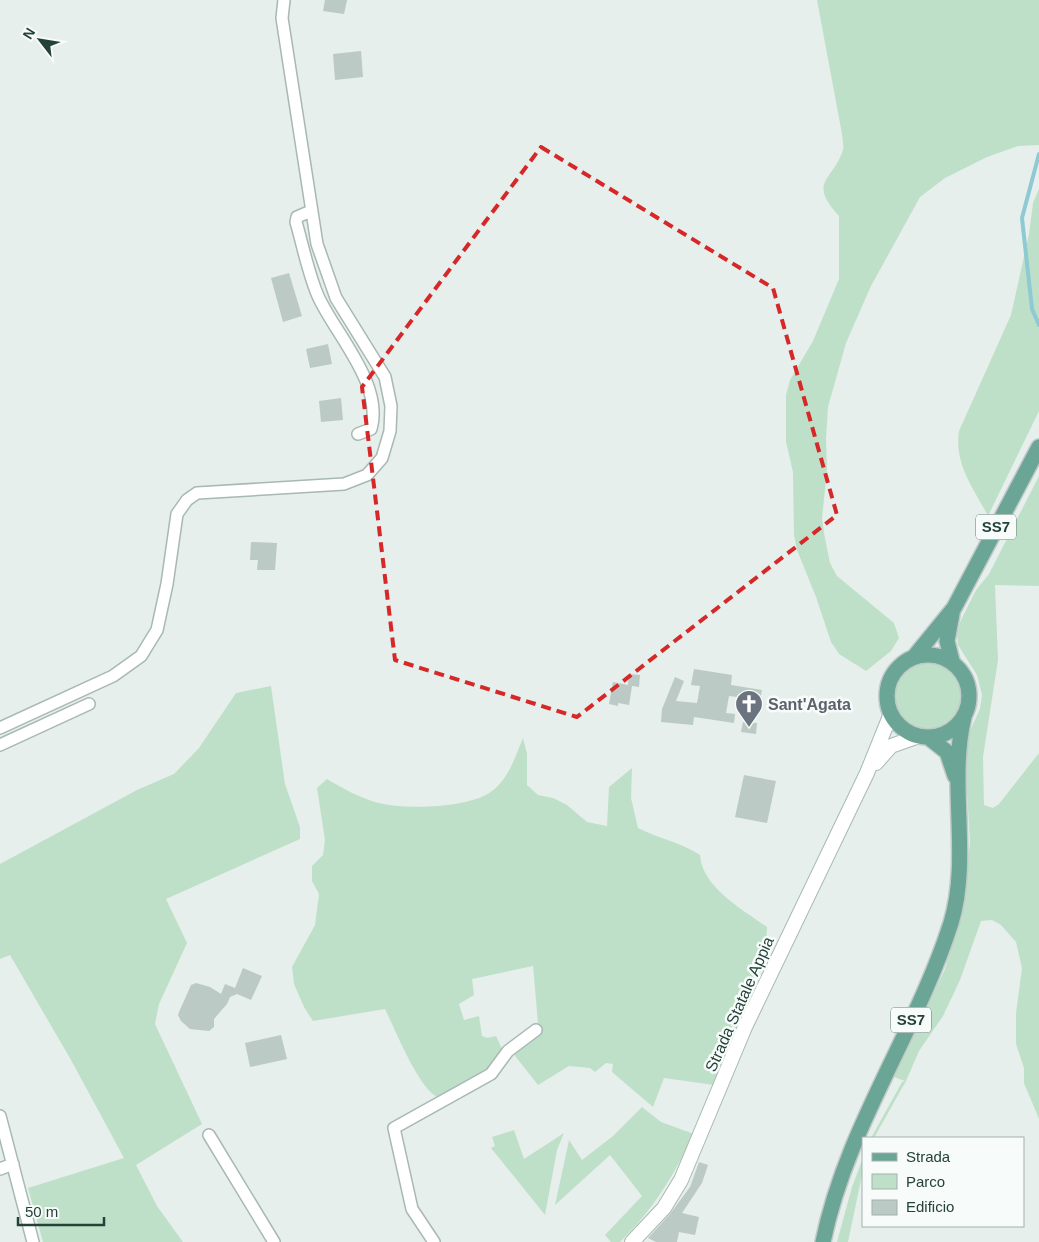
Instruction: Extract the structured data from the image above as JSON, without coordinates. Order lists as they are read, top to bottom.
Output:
{
  "streets": {
    "main road": ["SS7", "Strada Statale Appia"]
  },
  "crossings": [
    ["SS7", "Strada Statale Appia"]
  ],
  "places": {
    "church": ["Sant'Agata"]
  },
  "legend": ["Strada", "Parco", "Edificio"],
  "scale_bar": "50 m",
  "north": "top left"
}
